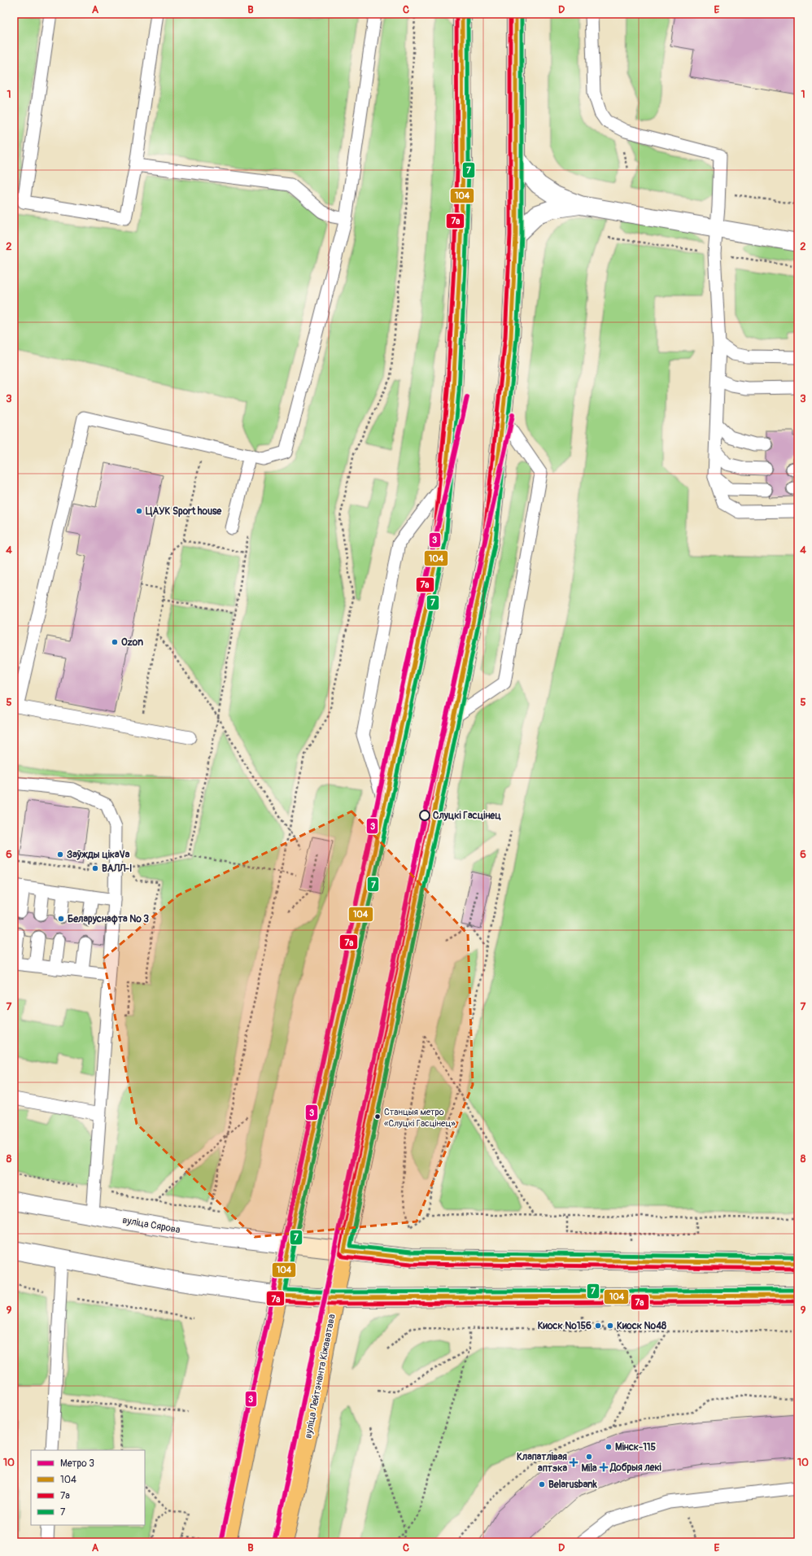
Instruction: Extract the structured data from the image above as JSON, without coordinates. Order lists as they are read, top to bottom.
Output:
{
  "streets": {
    "main road": ["вуліца Лейтэнанта Кіжаватава"],
    "street": ["вуліца Сярова"]
  },
  "places": {
    "other": [
      "ЦАУК Sport house",
      "Ozon",
      "Слуцкі Гасцінец",
      "Заўжды цікаVа",
      "ВАЛЛ-І",
      "Беларуснафта № 3",
      "Станцыя метро «Слуцкі Гасцінец»",
      "Киоск №156",
      "Киоск №48",
      "Мінск-115",
      "Mila",
      "Belarusbank"
    ],
    "health": ["Клапатлівая аптэка", "Добрыя лекі"]
  },
  "lines": [
    "transit line 104",
    "transit line 7а",
    "transit line 7",
    "metro line 3"
  ],
  "legend": [
    "Метро 3",
    "104",
    "7а",
    "7"
  ],
  "grid": {
    "columns": [
      "A",
      "B",
      "C",
      "D",
      "E"
    ],
    "rows": [
      "1",
      "2",
      "3",
      "4",
      "5",
      "6",
      "7",
      "8",
      "9",
      "10"
    ]
  }
}
